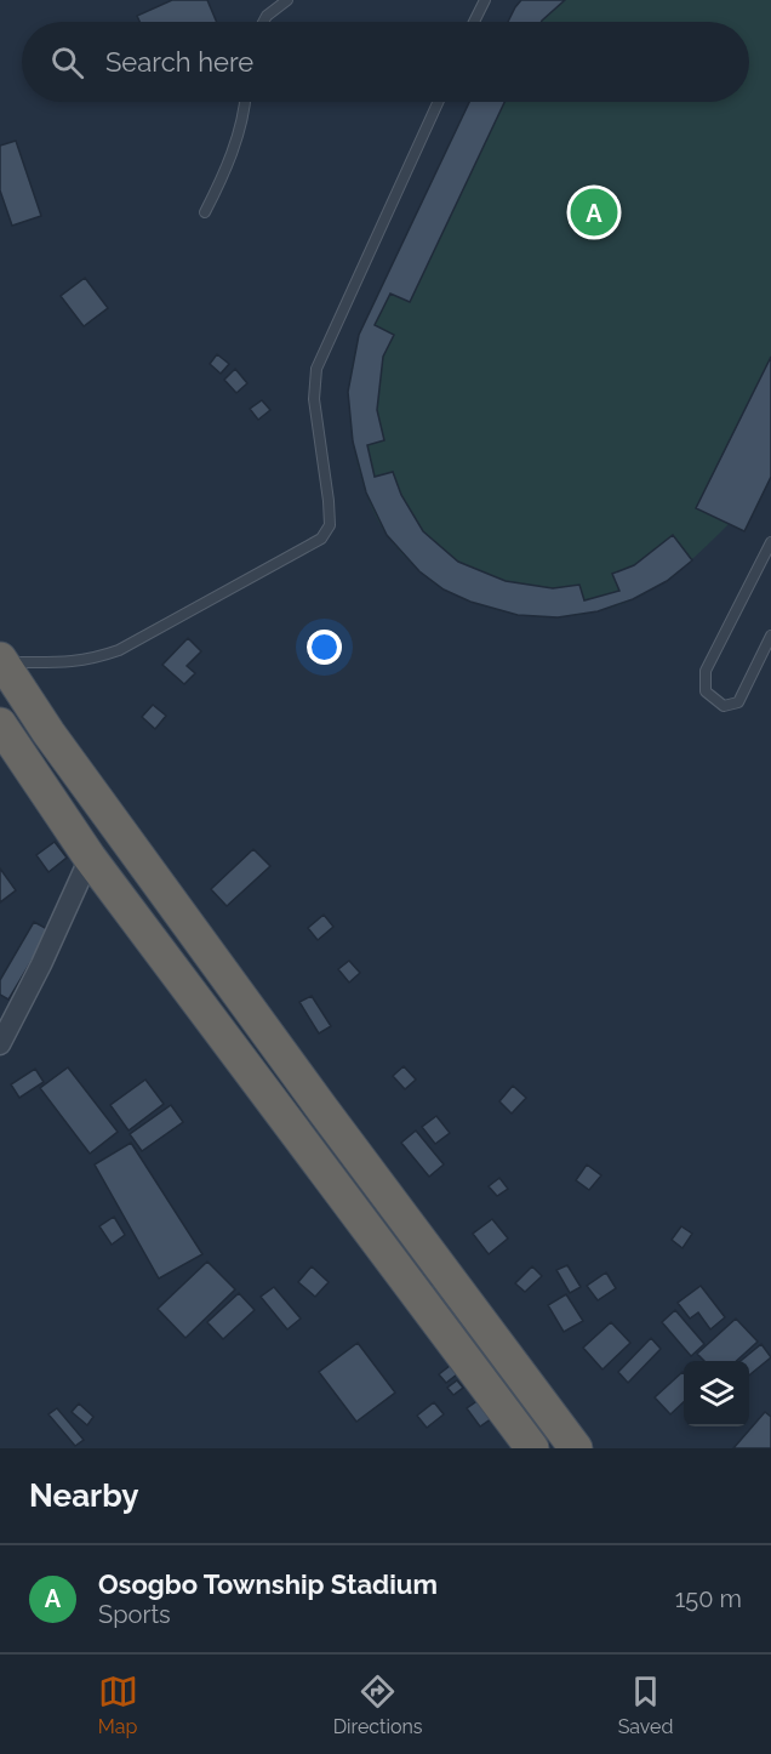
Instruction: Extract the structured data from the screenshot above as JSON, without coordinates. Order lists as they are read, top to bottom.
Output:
{
  "page": {
    "search": "Search here",
    "pins": "A",
    "heading": "Nearby",
    "list": [
      {
        "mark": "A",
        "name": "Osogbo Township Stadium",
        "note": "Sports",
        "value": "150 m"
      }
    ],
    "nav": ["Map", "Directions", "Saved"]
  }
}
